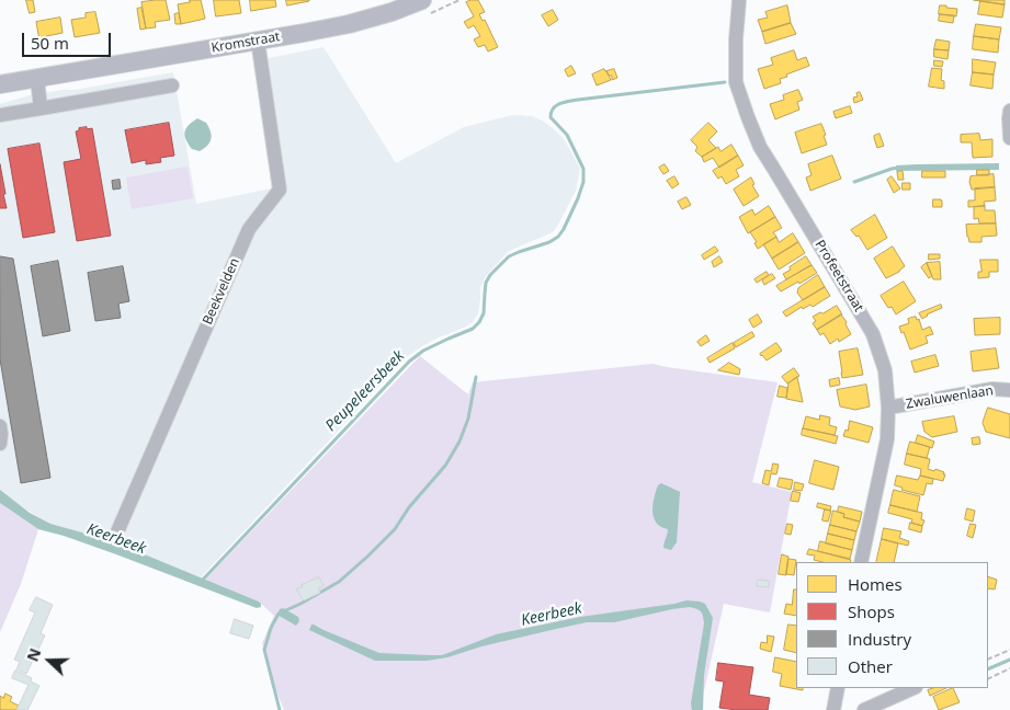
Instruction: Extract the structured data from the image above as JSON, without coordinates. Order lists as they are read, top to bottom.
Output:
{
  "streets": {
    "main road": ["Kromstraat"],
    "street": ["Profeetstraat", "Beekvelden", "Zwaluwenlaan"]
  },
  "crossings": [
    ["Kromstraat", "Beekvelden"],
    ["Profeetstraat", "Zwaluwenlaan"]
  ],
  "water": ["Peupeleersbeek", "Keerbeek"],
  "legend": [
    "Homes",
    "Shops",
    "Industry",
    "Other"
  ],
  "scale_bar": "50 m",
  "north": "left"
}
